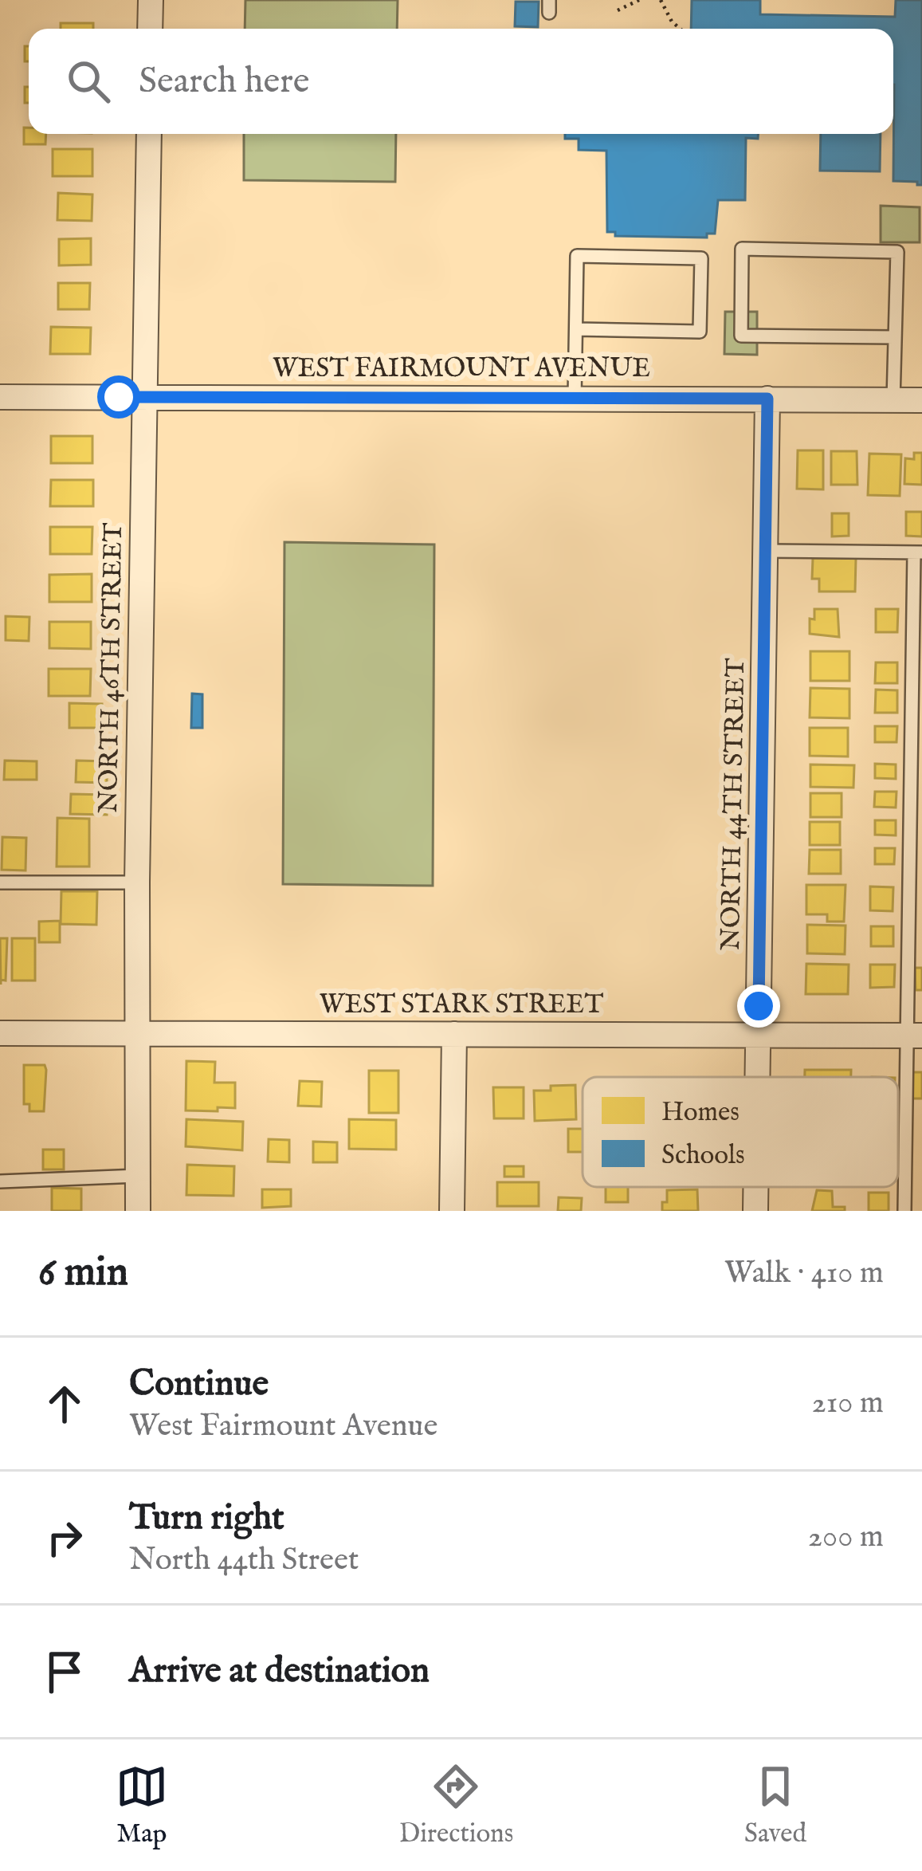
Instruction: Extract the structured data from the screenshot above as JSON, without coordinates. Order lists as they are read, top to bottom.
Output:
{
  "streets": {
    "street": [
      "WEST FAIRMOUNT AVENUE",
      "NORTH 46TH STREET",
      "NORTH 44TH STREET",
      "WEST STARK STREET"
    ]
  },
  "crossings": [
    ["WEST FAIRMOUNT AVENUE", "NORTH 46TH STREET"],
    ["WEST FAIRMOUNT AVENUE", "NORTH 44TH STREET"],
    ["NORTH 46TH STREET", "WEST STARK STREET"],
    ["NORTH 44TH STREET", "WEST STARK STREET"]
  ],
  "legend": ["Homes", "Schools"],
  "page": {
    "search": "Search here",
    "heading": ["6 min", "Walk · 410 m"],
    "list": [
      ["Continue", "West Fairmount Avenue", "210 m"],
      ["Turn right", "North 44th Street", "200 m"],
      "Arrive at destination"
    ],
    "nav": ["Map", "Directions", "Saved"]
  }
}
